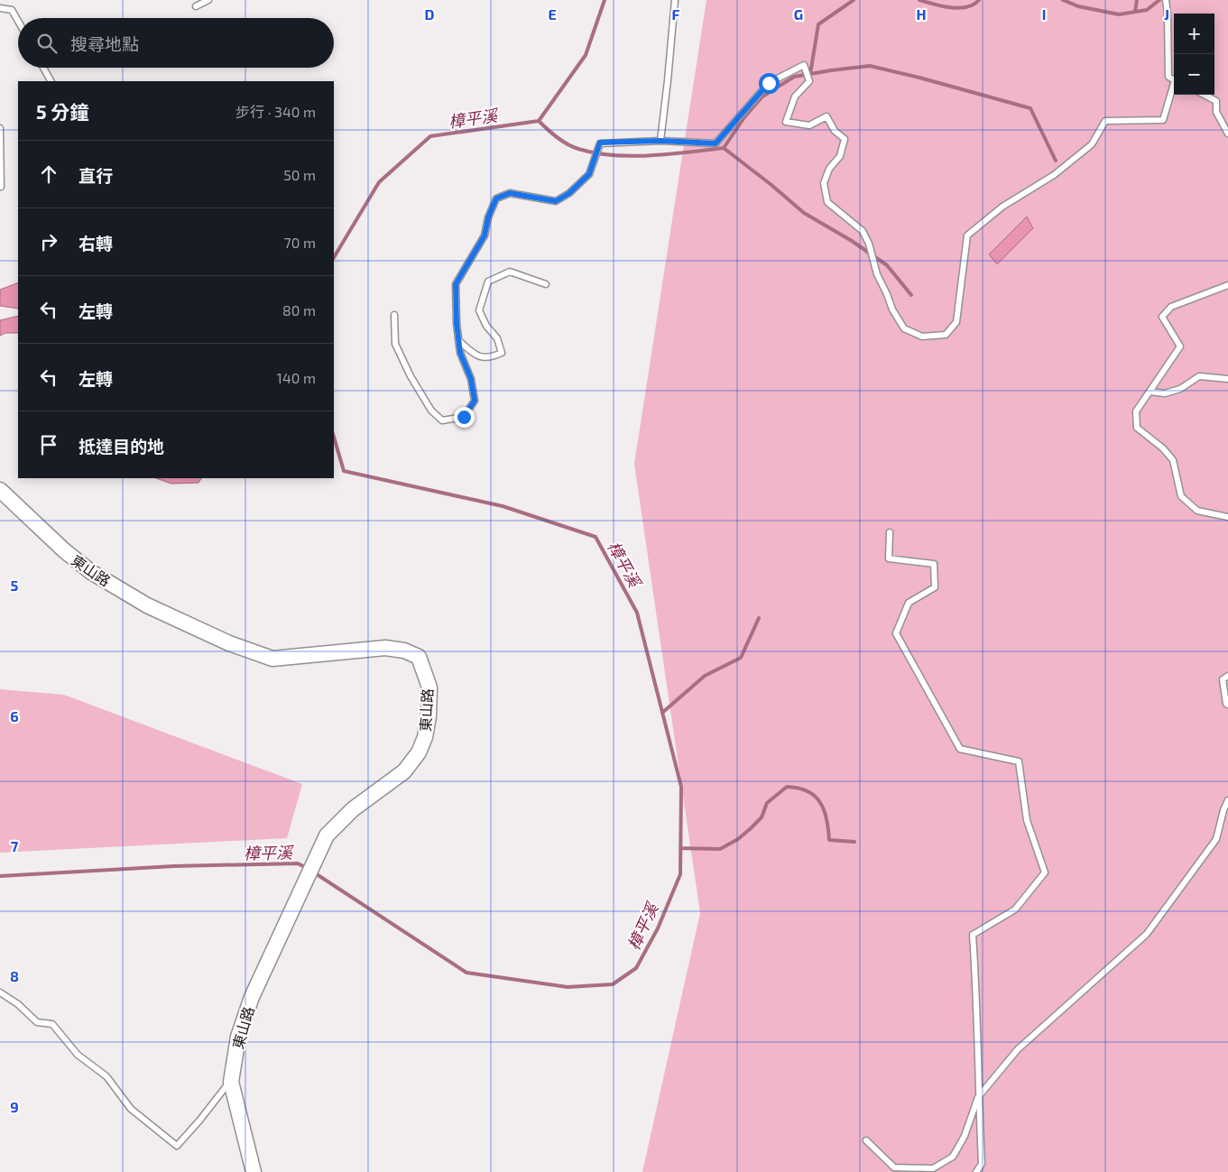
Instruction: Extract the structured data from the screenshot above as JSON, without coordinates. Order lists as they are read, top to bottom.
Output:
{
  "streets": {
    "street": ["東山路"]
  },
  "water": ["樟平溪"],
  "page": {
    "map_buttons": ["+", "−"],
    "search": "搜尋地點",
    "heading": ["5 分鐘", "步行 · 340 m"],
    "list": [
      ["直行", "50 m"],
      ["右轉", "70 m"],
      ["左轉", "80 m"],
      ["左轉", "140 m"],
      "抵達目的地"
    ]
  },
  "grid": {
    "columns": [
      "D",
      "E",
      "F",
      "G",
      "H",
      "I",
      "J"
    ],
    "rows": [
      "5",
      "6",
      "7",
      "8",
      "9"
    ]
  }
}
